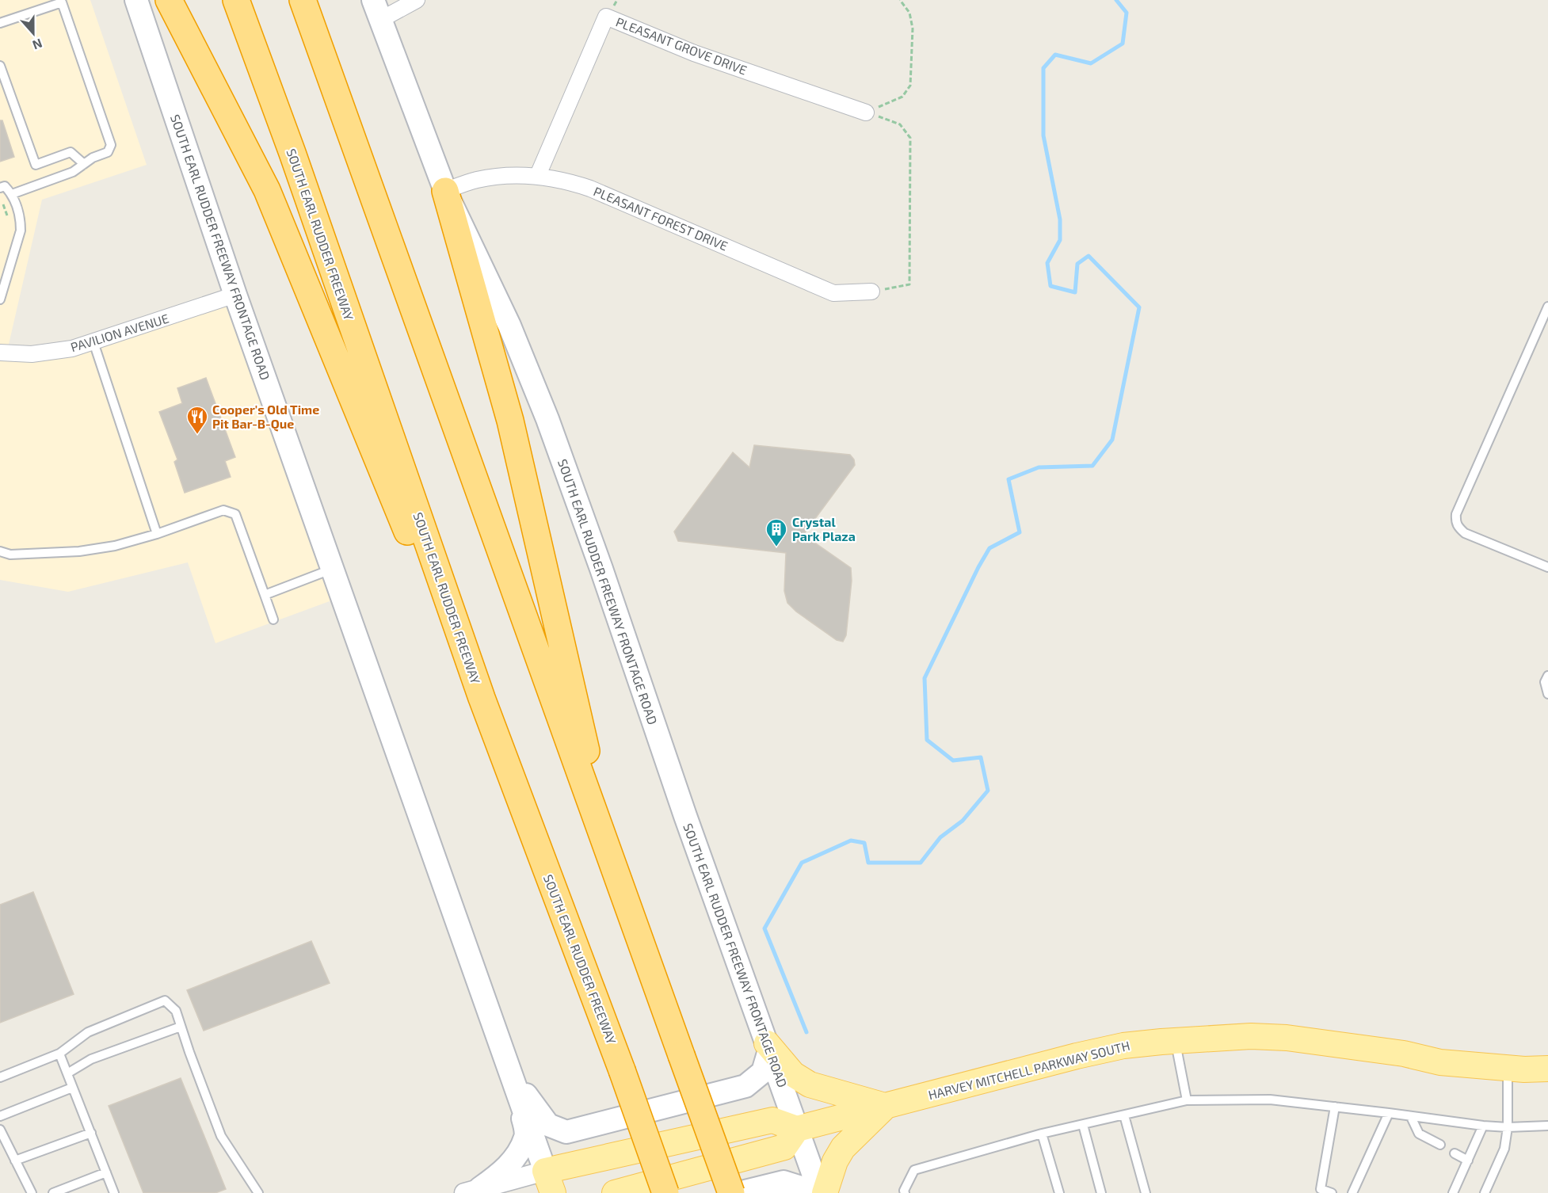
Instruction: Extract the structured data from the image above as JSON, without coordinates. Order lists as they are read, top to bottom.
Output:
{
  "streets": {
    "highway": ["SOUTH EARL RUDDER FREEWAY"],
    "main road": ["SOUTH EARL RUDDER FREEWAY FRONTAGE ROAD", "HARVEY MITCHELL PARKWAY SOUTH"],
    "street": ["PLEASANT GROVE DRIVE", "PLEASANT FOREST DRIVE", "PAVILION AVENUE"]
  },
  "crossings": [
    ["PLEASANT GROVE DRIVE", "PLEASANT FOREST DRIVE"],
    ["PLEASANT FOREST DRIVE", "SOUTH EARL RUDDER FREEWAY FRONTAGE ROAD"],
    ["SOUTH EARL RUDDER FREEWAY FRONTAGE ROAD", "PAVILION AVENUE"],
    ["SOUTH EARL RUDDER FREEWAY FRONTAGE ROAD", "HARVEY MITCHELL PARKWAY SOUTH"]
  ],
  "places": {
    "restaurant": ["Cooper's Old Time Pit Bar-B-Que"],
    "building": ["Crystal Park Plaza"]
  },
  "north": "bottom"
}
